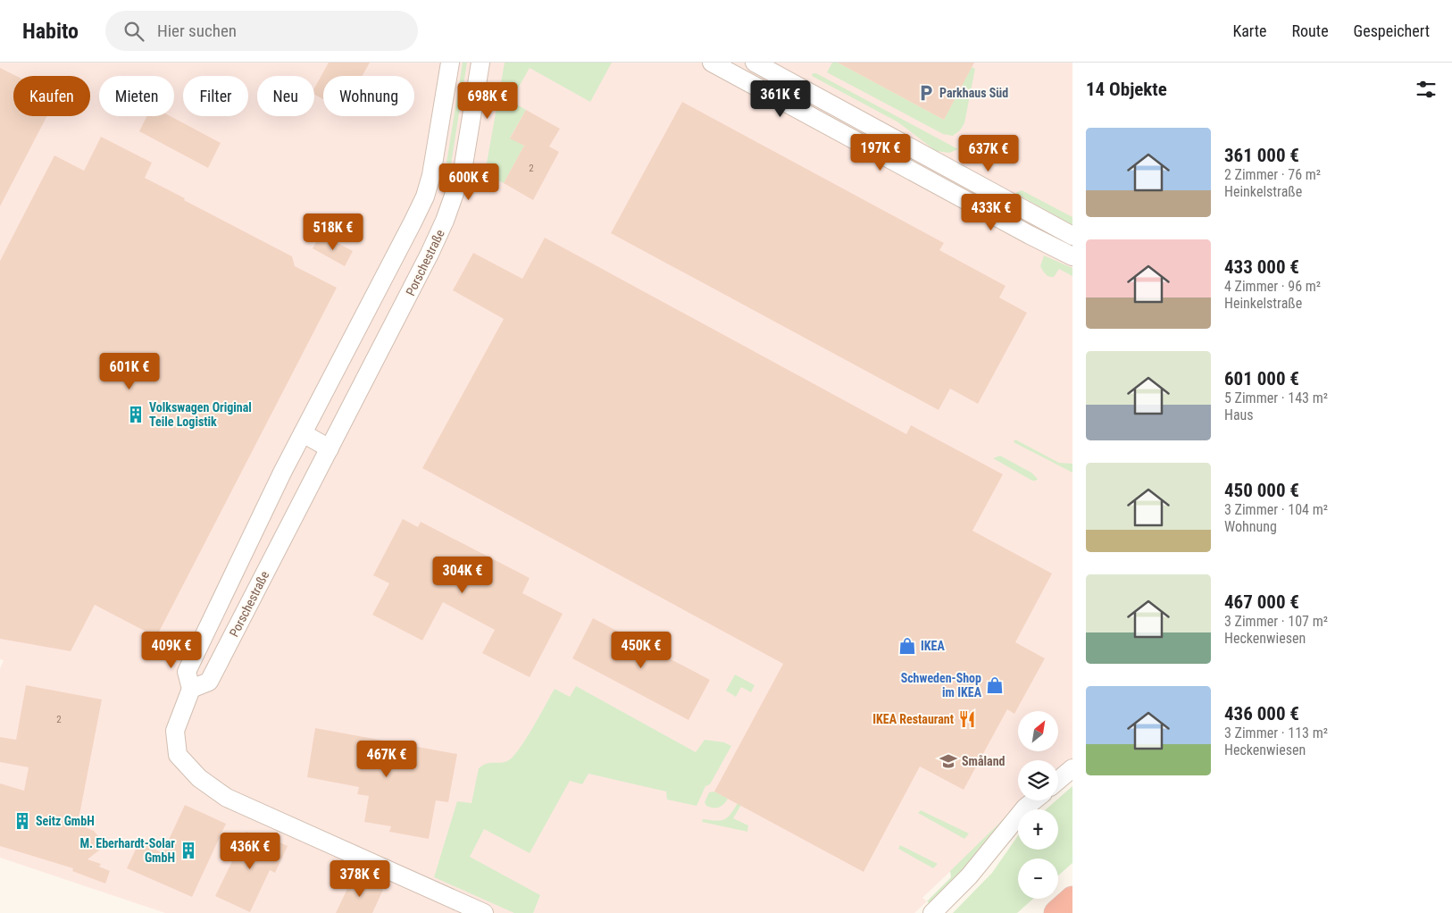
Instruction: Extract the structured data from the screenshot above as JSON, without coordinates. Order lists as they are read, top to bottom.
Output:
{
  "streets": {
    "street": ["Porschestraße"]
  },
  "places": {
    "parking": ["Parkhaus Süd"],
    "building": ["Volkswagen Original Teile Logistik", "Seitz GmbH", "M. Eberhardt-Solar GmbH"],
    "shop": ["IKEA", "Schweden-Shop im IKEA"],
    "restaurant": ["IKEA Restaurant"],
    "school or university": ["Småland"]
  },
  "house_numbers": ["2", "2"],
  "north": "top right",
  "page": {
    "header": "Habito",
    "search": "Hier suchen",
    "nav": ["Karte", "Route", "Gespeichert"],
    "heading": "14 Objekte",
    "chip": [
      "Kaufen",
      "Mieten",
      "Filter",
      "Neu",
      "Wohnung"
    ],
    "price": [
      "361K €",
      "698K €",
      "197K €",
      "637K €",
      "600K €",
      "433K €",
      "518K €",
      "601K €",
      "304K €",
      "409K €",
      "450K €",
      "467K €",
      "436K €",
      "378K €"
    ],
    "list": [
      {
        "name": "361 000 €",
        "note": "2 Zimmer · 76 m² · Heinkelstraße"
      },
      {
        "name": "433 000 €",
        "note": "4 Zimmer · 96 m² · Heinkelstraße"
      },
      {
        "name": "601 000 €",
        "note": "5 Zimmer · 143 m² · Haus"
      },
      {
        "name": "450 000 €",
        "note": "3 Zimmer · 104 m² · Wohnung"
      },
      {
        "name": "467 000 €",
        "note": "3 Zimmer · 107 m² · Heckenwiesen"
      },
      {
        "name": "436 000 €",
        "note": "3 Zimmer · 113 m² · Heckenwiesen"
      }
    ],
    "map_buttons": ["+", "−"]
  }
}
